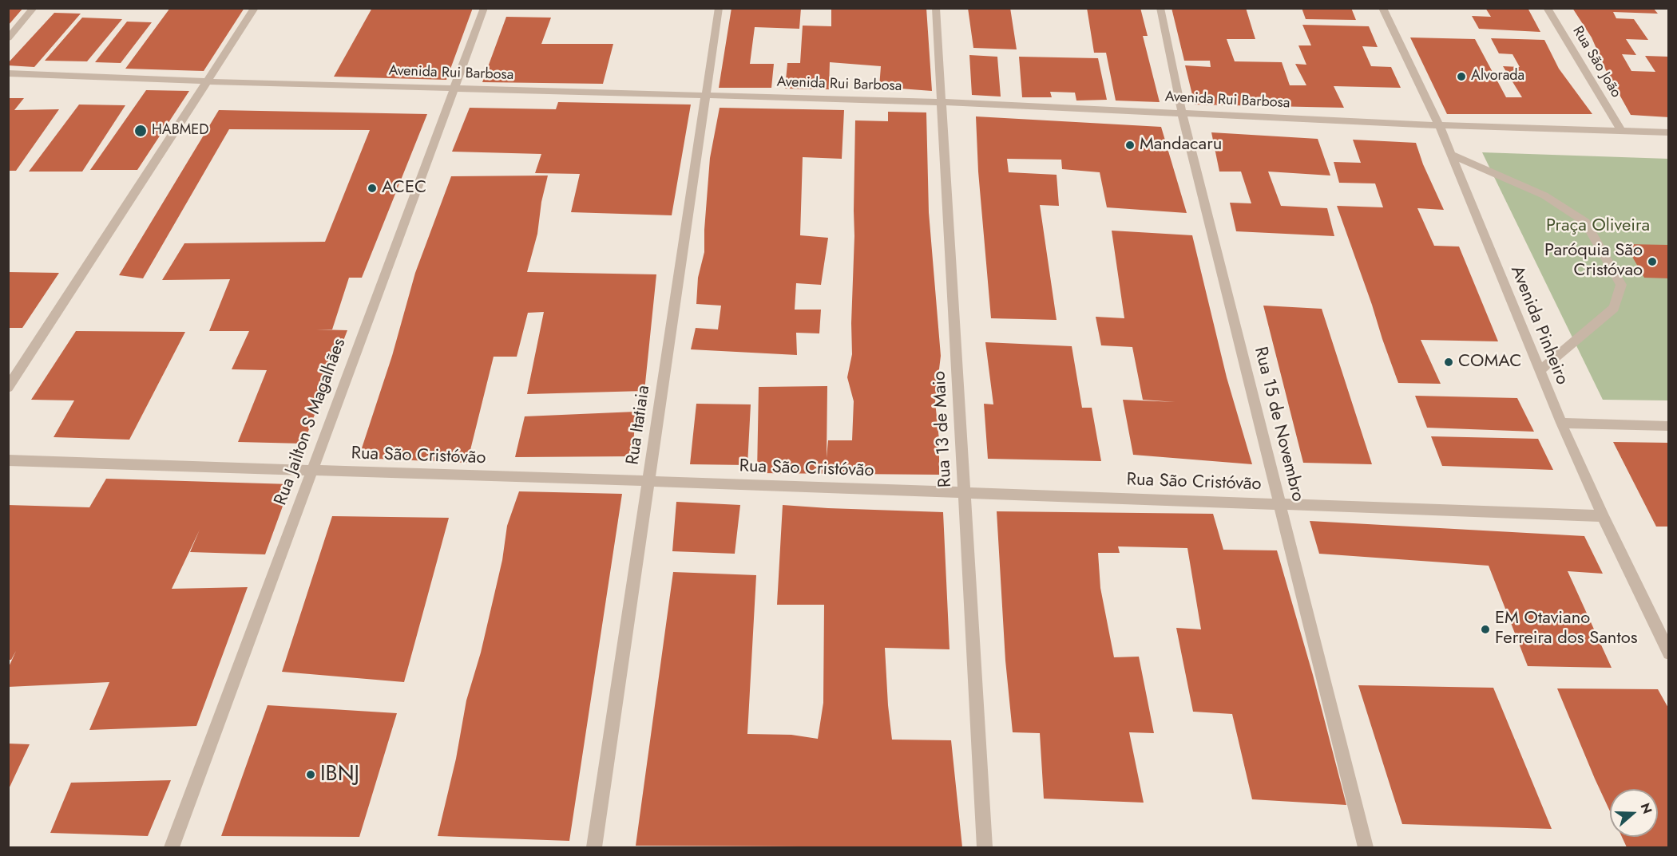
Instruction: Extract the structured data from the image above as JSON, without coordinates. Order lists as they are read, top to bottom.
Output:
{
  "streets": {
    "street": [
      "Rua São João",
      "Avenida Rui Barbosa",
      "Avenida Pinheiro",
      "Rua Jailton S Magalhães",
      "Rua 15 de Novembro",
      "Rua Itatiaia",
      "Rua 13 de Maio",
      "Rua São Cristóvão"
    ]
  },
  "crossings": [
    ["Rua São João", "Avenida Rui Barbosa"],
    ["Avenida Rui Barbosa", "Avenida Pinheiro"],
    ["Avenida Rui Barbosa", "Rua Jailton S Magalhães"],
    ["Avenida Rui Barbosa", "Rua 15 de Novembro"],
    ["Avenida Rui Barbosa", "Rua Itatiaia"],
    ["Avenida Rui Barbosa", "Rua 13 de Maio"],
    ["Avenida Pinheiro", "Rua São Cristóvão"],
    ["Rua Jailton S Magalhães", "Rua São Cristóvão"],
    ["Rua 15 de Novembro", "Rua São Cristóvão"],
    ["Rua Itatiaia", "Rua São Cristóvão"],
    ["Rua 13 de Maio", "Rua São Cristóvão"]
  ],
  "parks": ["Praça Oliveira"],
  "places": [
    "Alvorada",
    "HABMED",
    "Mandacaru",
    "ACEC",
    "Paróquia São Cristóvao",
    "COMAC",
    "EM Otaviano Ferreira dos Santos",
    "IBNJ"
  ],
  "north": "right"
}
